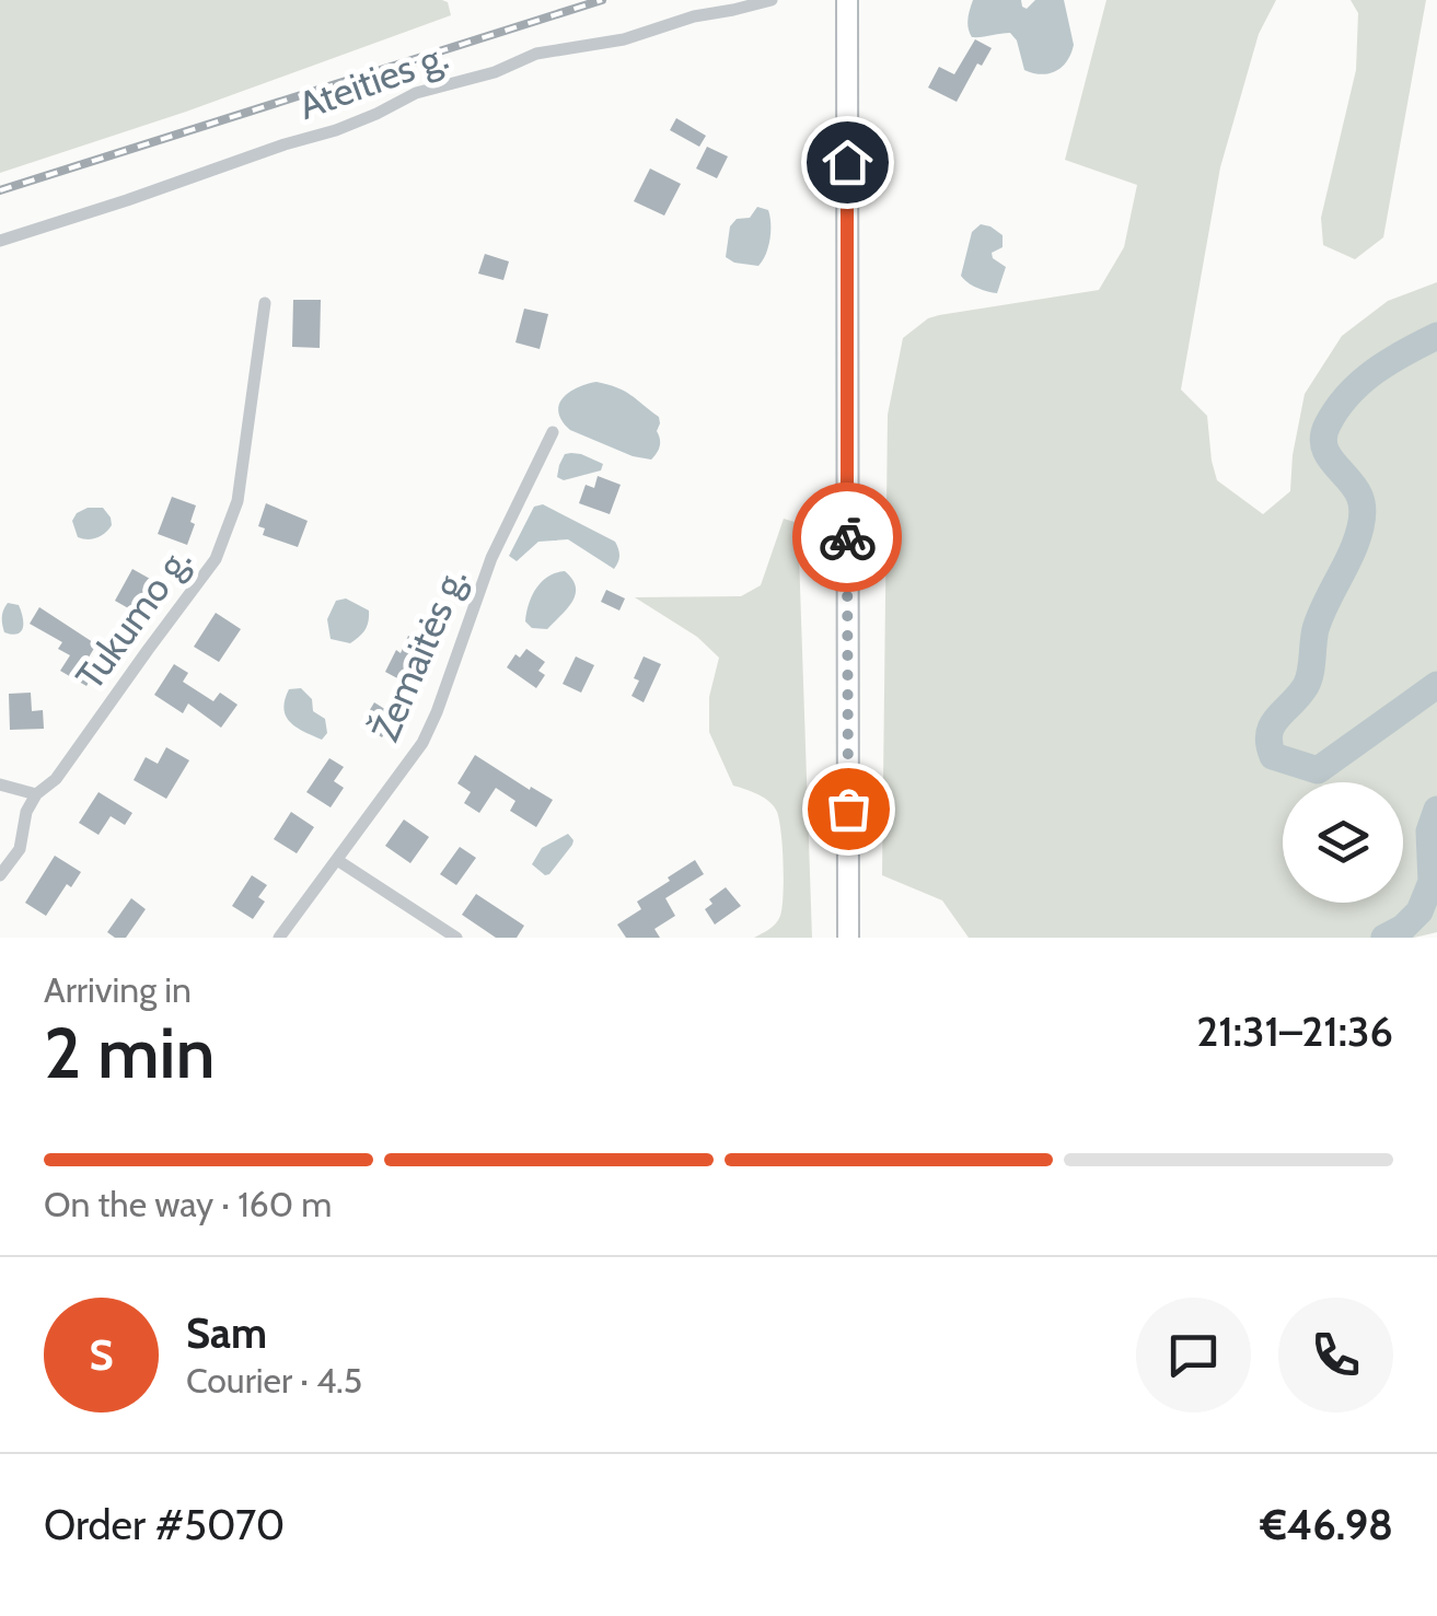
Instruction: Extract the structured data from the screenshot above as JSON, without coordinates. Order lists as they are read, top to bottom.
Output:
{
  "streets": {
    "street": ["Ateities g.", "Tukumo g.", "Žemaitės g."]
  },
  "page": {
    "heading": ["2 min", "Arriving in", "21:31–21:36"],
    "panel": [
      "Sam",
      "Courier · 4.5",
      "Order #5070",
      "€46.98"
    ],
    "bar": "On the way · 160 m",
    "round": "S"
  }
}
